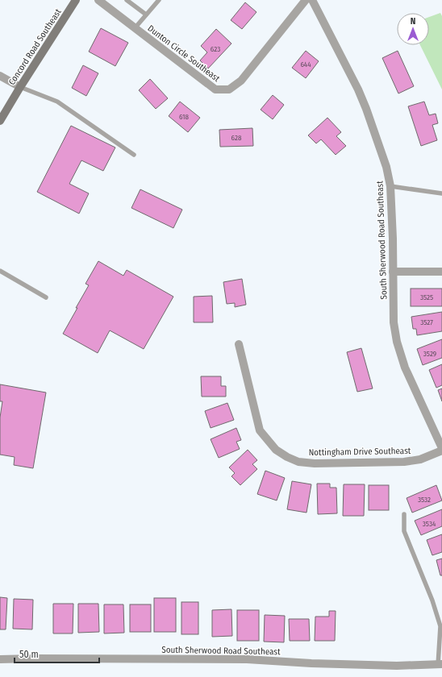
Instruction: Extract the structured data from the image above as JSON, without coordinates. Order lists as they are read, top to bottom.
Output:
{
  "streets": {
    "street": [
      "Concord Road Southeast",
      "Dunton Circle Southeast",
      "South Sherwood Road Southeast",
      "Nottingham Drive Southeast"
    ]
  },
  "house_numbers": [
    "623",
    "644",
    "618",
    "628",
    "3525",
    "3527",
    "3529",
    "3532",
    "3534"
  ],
  "scale_bar": "50 m",
  "north": "top"
}
